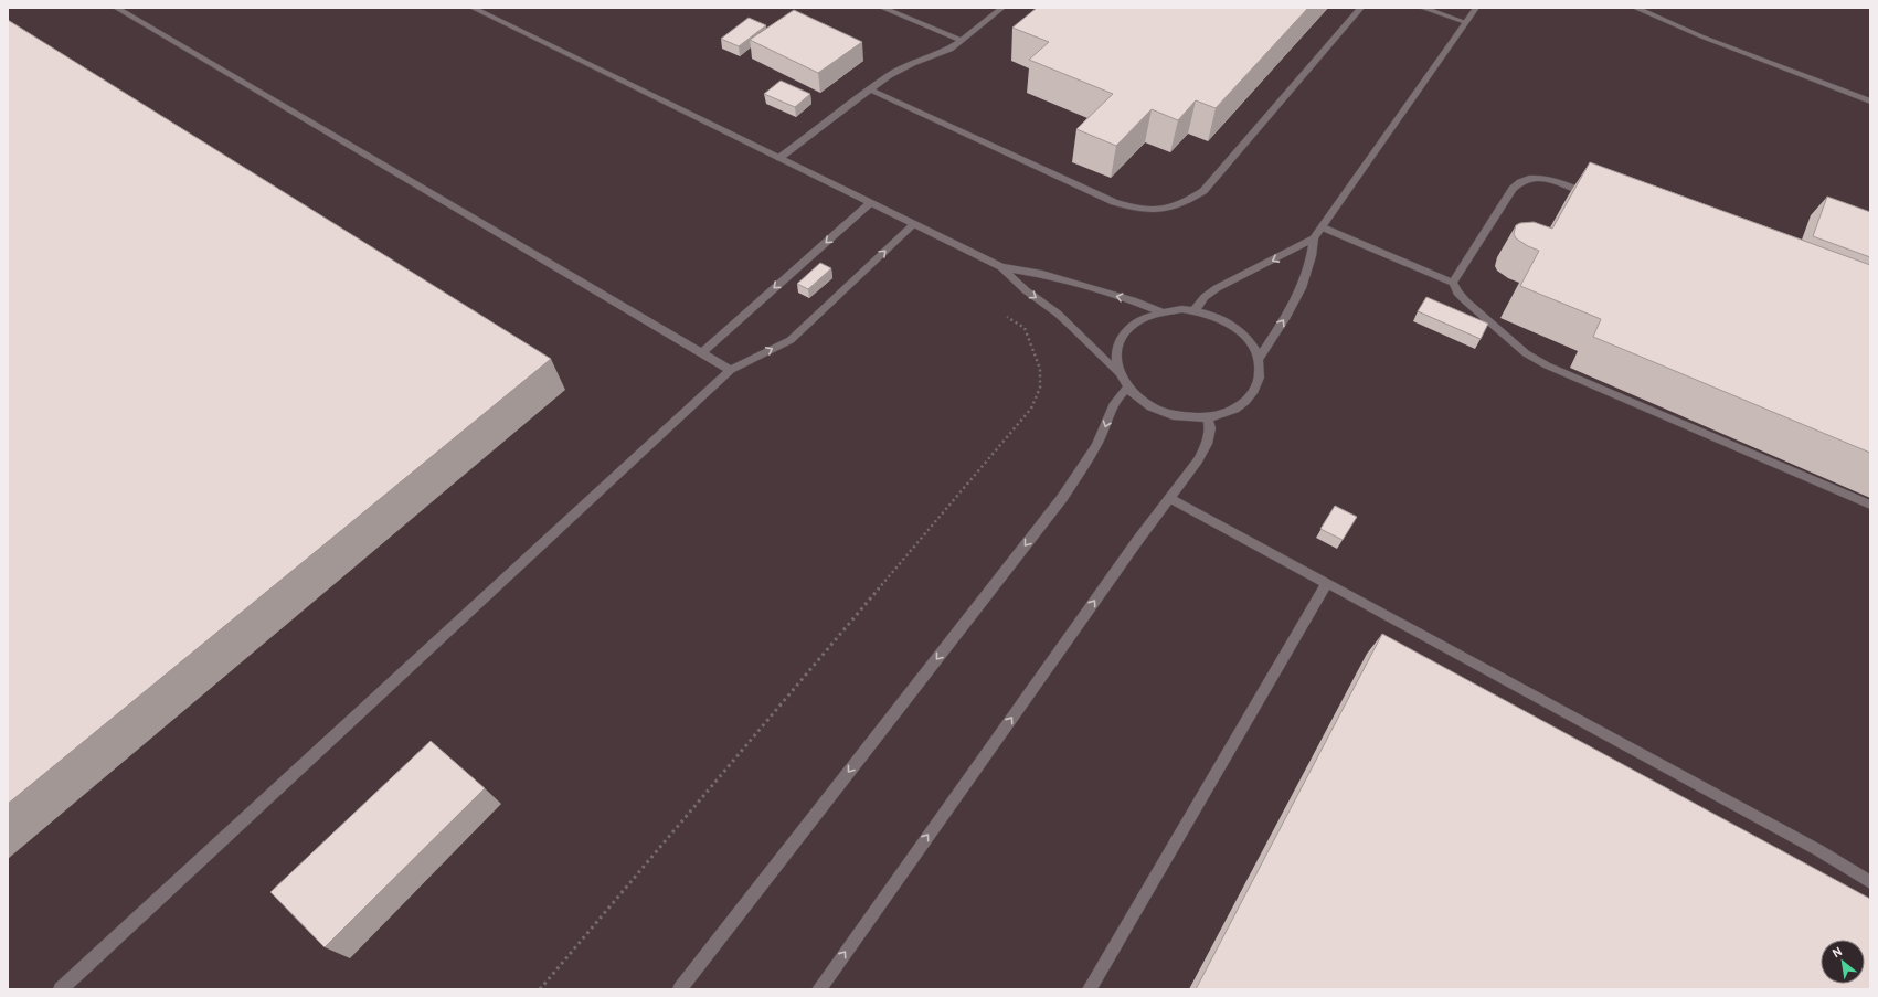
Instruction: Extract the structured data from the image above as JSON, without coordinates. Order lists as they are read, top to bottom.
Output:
{
  "north": "top left"
}
